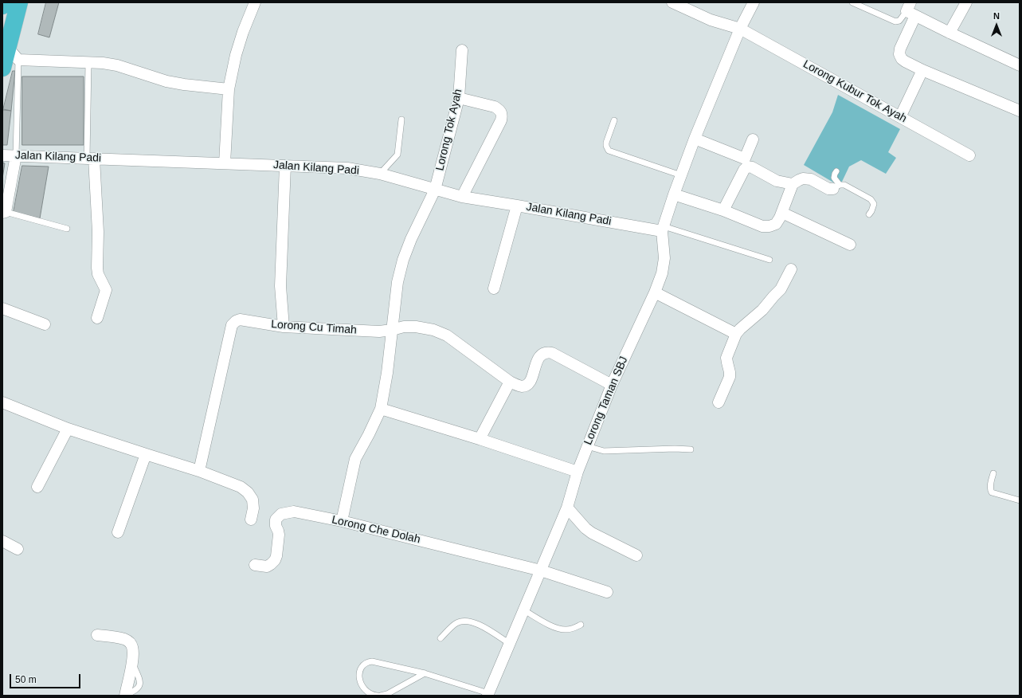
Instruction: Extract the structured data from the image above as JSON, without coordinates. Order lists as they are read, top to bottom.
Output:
{
  "streets": {
    "street": [
      "Lorong Kubur Tok Ayah",
      "Lorong Tok Ayah",
      "Jalan Kilang Padi",
      "Lorong Cu Timah",
      "Lorong Taman SBJ",
      "Lorong Che Dolah"
    ]
  },
  "crossings": [
    ["Lorong Tok Ayah", "Jalan Kilang Padi"],
    ["Jalan Kilang Padi", "Lorong Taman SBJ"],
    ["Lorong Taman SBJ", "Lorong Che Dolah"]
  ],
  "scale_bar": "50 m",
  "north": "top"
}
